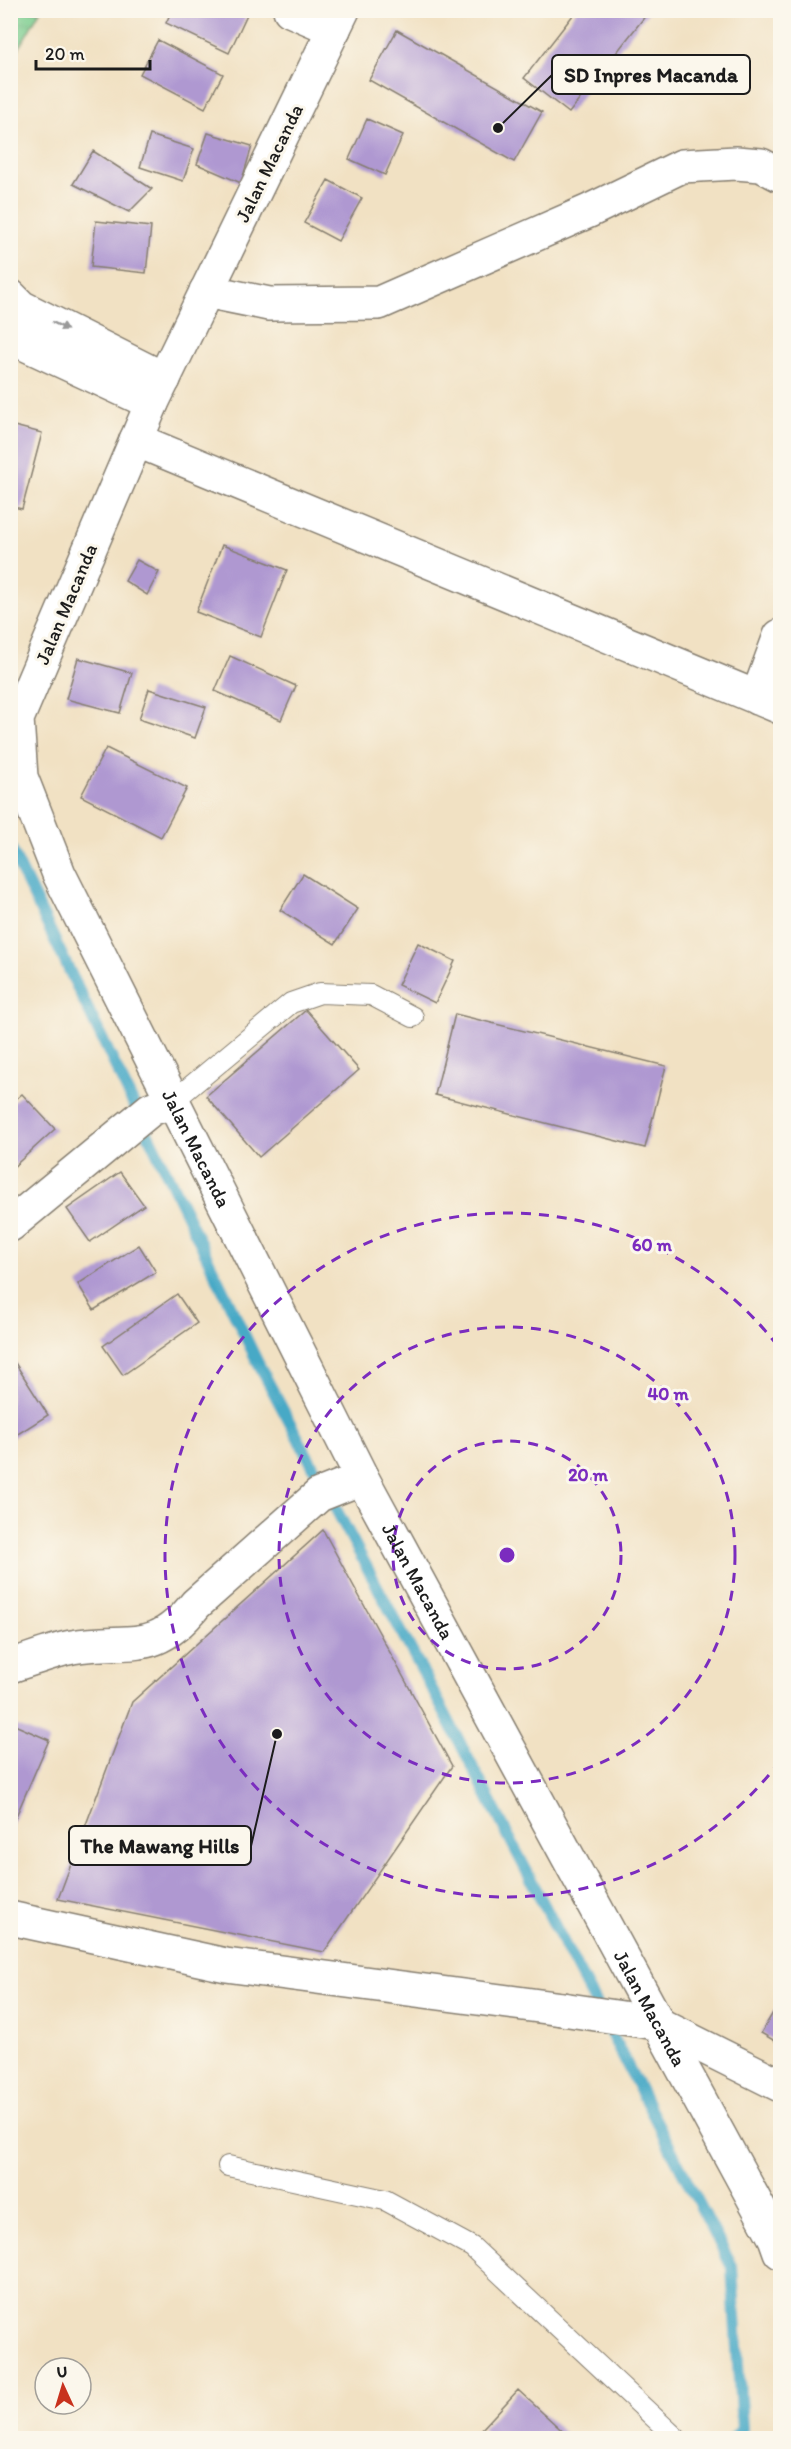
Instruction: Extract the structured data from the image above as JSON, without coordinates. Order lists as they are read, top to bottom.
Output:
{
  "streets": {
    "street": ["Jalan Macanda"]
  },
  "places": ["SD Inpres Macanda", "The Mawang Hills"],
  "scale_bar": "20 m",
  "north": "top",
  "rings": ["60 m", "40 m", "20 m"]
}
